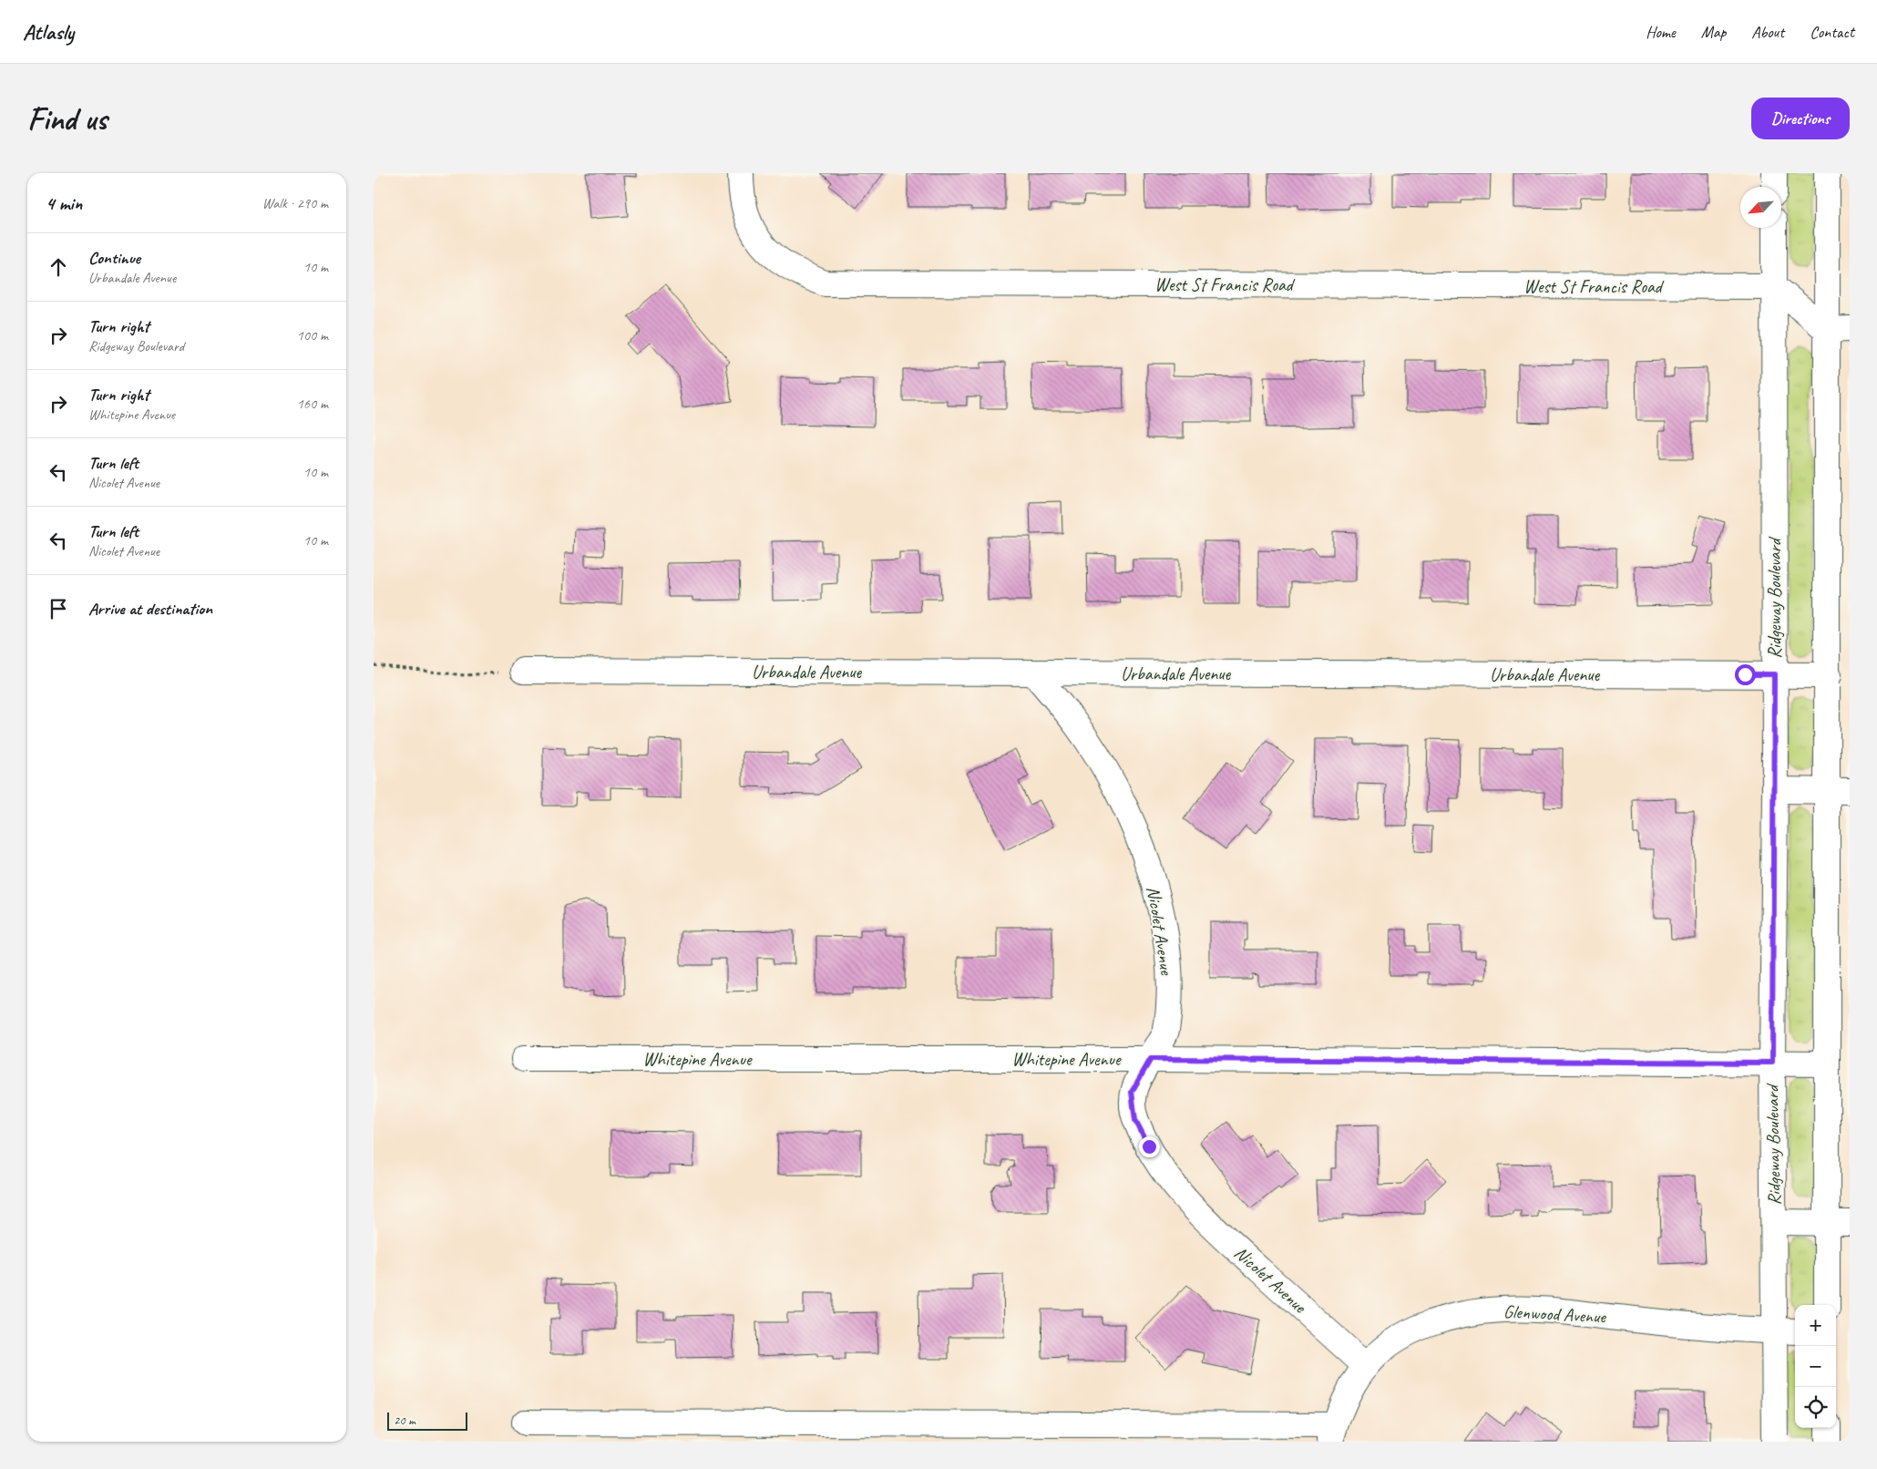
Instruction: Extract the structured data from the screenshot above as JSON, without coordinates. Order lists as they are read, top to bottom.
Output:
{
  "streets": {
    "street": [
      "West St Francis Road",
      "Ridgeway Boulevard",
      "Urbandale Avenue",
      "Nicolet Avenue",
      "Whitepine Avenue",
      "Glenwood Avenue"
    ]
  },
  "crossings": [
    ["West St Francis Road", "Ridgeway Boulevard"],
    ["Ridgeway Boulevard", "Urbandale Avenue"],
    ["Ridgeway Boulevard", "Whitepine Avenue"],
    ["Ridgeway Boulevard", "Glenwood Avenue"],
    ["Urbandale Avenue", "Nicolet Avenue"],
    ["Nicolet Avenue", "Whitepine Avenue"],
    ["Nicolet Avenue", "Glenwood Avenue"]
  ],
  "scale_bar": "20 m",
  "north": "bottom left",
  "page": {
    "header": "Atlasly",
    "nav": [
      "Home",
      "Map",
      "About",
      "Contact"
    ],
    "buttons": "Directions",
    "title": "Find us",
    "heading": ["4 min", "Walk · 290 m"],
    "list": [
      ["Continue", "Urbandale Avenue", "10 m"],
      ["Turn right", "Ridgeway Boulevard", "100 m"],
      ["Turn right", "Whitepine Avenue", "160 m"],
      ["Turn left", "Nicolet Avenue", "10 m"],
      ["Turn left", "Nicolet Avenue", "10 m"],
      "Arrive at destination"
    ],
    "map_buttons": ["+", "−"],
    "scale": "20 m"
  }
}
